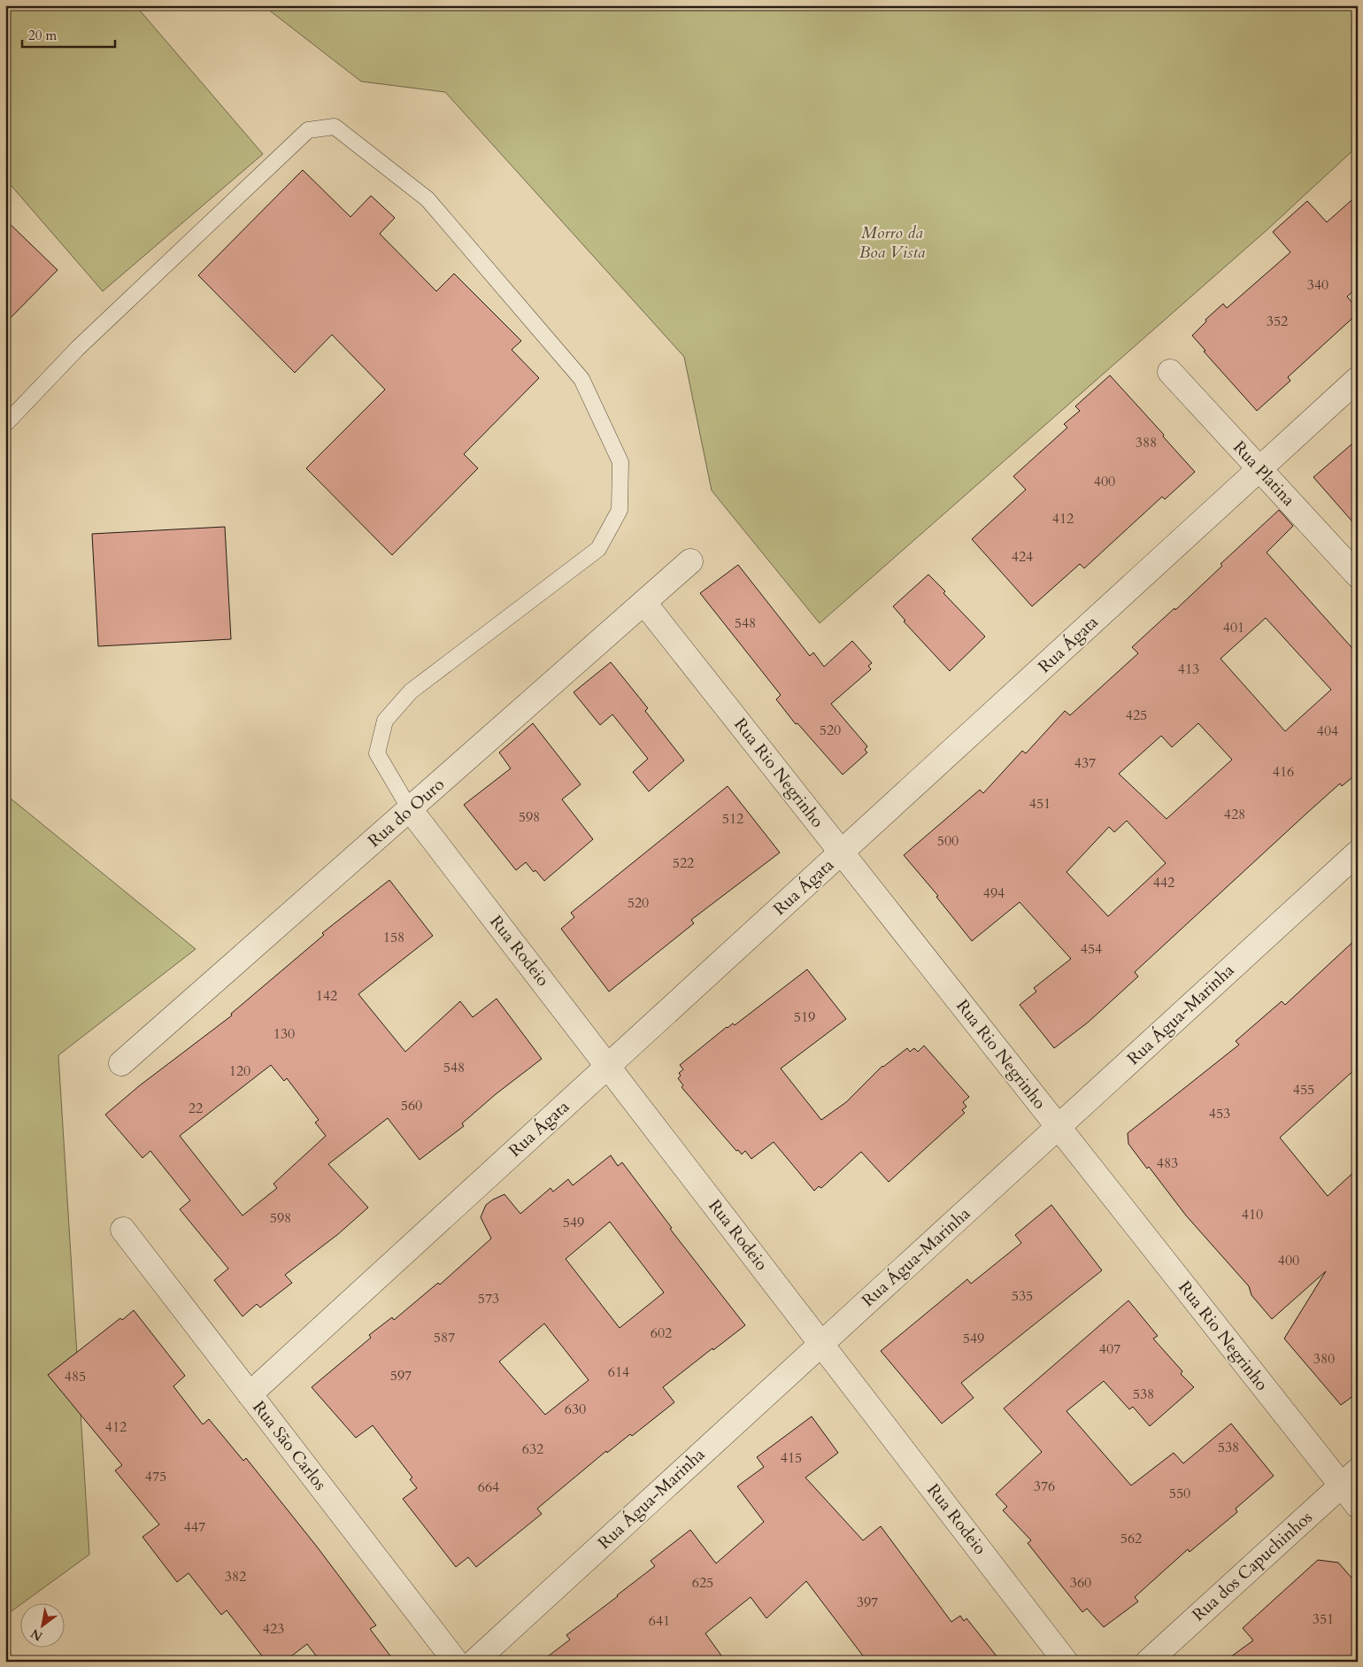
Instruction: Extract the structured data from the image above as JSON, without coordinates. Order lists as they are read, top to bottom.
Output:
{
  "streets": {
    "street": [
      "Rua Platina",
      "Rua Ágata",
      "Rua Rio Negrinho",
      "Rua do Ouro",
      "Rua Rodeio",
      "Rua Água-Marinha",
      "Rua São Carlos",
      "Rua dos Capuchinhos"
    ]
  },
  "crossings": [
    ["Rua Platina", "Rua Ágata"],
    ["Rua Ágata", "Rua Rio Negrinho"],
    ["Rua Ágata", "Rua Rodeio"],
    ["Rua Ágata", "Rua São Carlos"],
    ["Rua Rio Negrinho", "Rua do Ouro"],
    ["Rua Rio Negrinho", "Rua Água-Marinha"],
    ["Rua Rio Negrinho", "Rua dos Capuchinhos"],
    ["Rua do Ouro", "Rua Rodeio"],
    ["Rua Rodeio", "Rua Água-Marinha"]
  ],
  "parks": ["Morro da Boa Vista"],
  "house_numbers": [
    "340",
    "352",
    "388",
    "400",
    "412",
    "424",
    "548",
    "401",
    "413",
    "425",
    "520",
    "404",
    "437",
    "416",
    "451",
    "428",
    "598",
    "512",
    "500",
    "522",
    "442",
    "494",
    "520",
    "158",
    "454",
    "142",
    "519",
    "130",
    "548",
    "120",
    "455",
    "560",
    "22",
    "453",
    "483",
    "410",
    "598",
    "549",
    "400",
    "535",
    "573",
    "602",
    "587",
    "549",
    "407",
    "380",
    "614",
    "597",
    "485",
    "538",
    "630",
    "412",
    "538",
    "632",
    "415",
    "475",
    "376",
    "664",
    "550",
    "447",
    "562",
    "382",
    "625",
    "360",
    "397",
    "351",
    "641",
    "423"
  ],
  "scale_bar": "20 m",
  "north": "bottom left"
}
